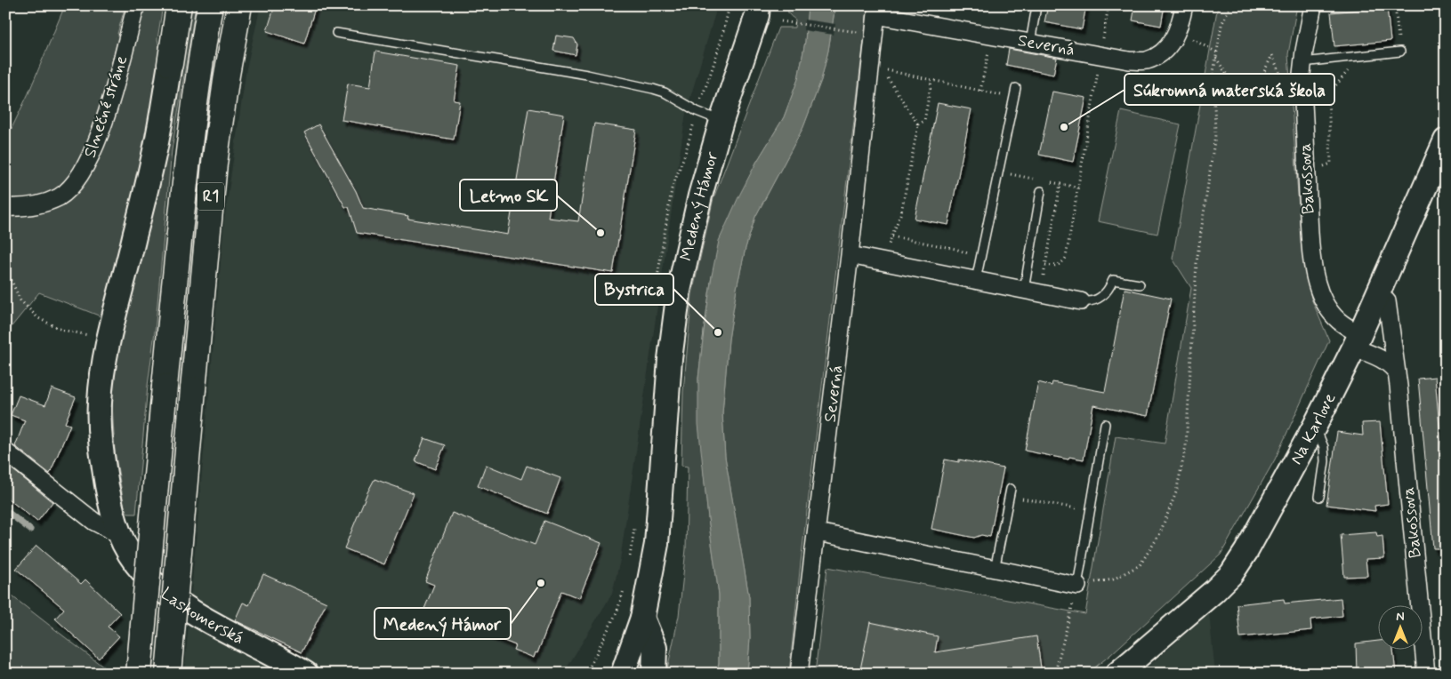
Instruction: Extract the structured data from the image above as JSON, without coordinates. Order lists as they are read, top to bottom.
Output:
{
  "streets": {
    "highway": ["R1"],
    "street": [
      "Severná",
      "Slnečné stráne",
      "Bakossova",
      "Medený Hámor",
      "Na Karlove",
      "Laskomerská"
    ]
  },
  "crossings": [
    ["Bakossova", "Na Karlove"]
  ],
  "places": [
    "Súkromná materská škola",
    "Letmo SK",
    "Bystrica",
    "Medený Hámor"
  ],
  "north": "top"
}
